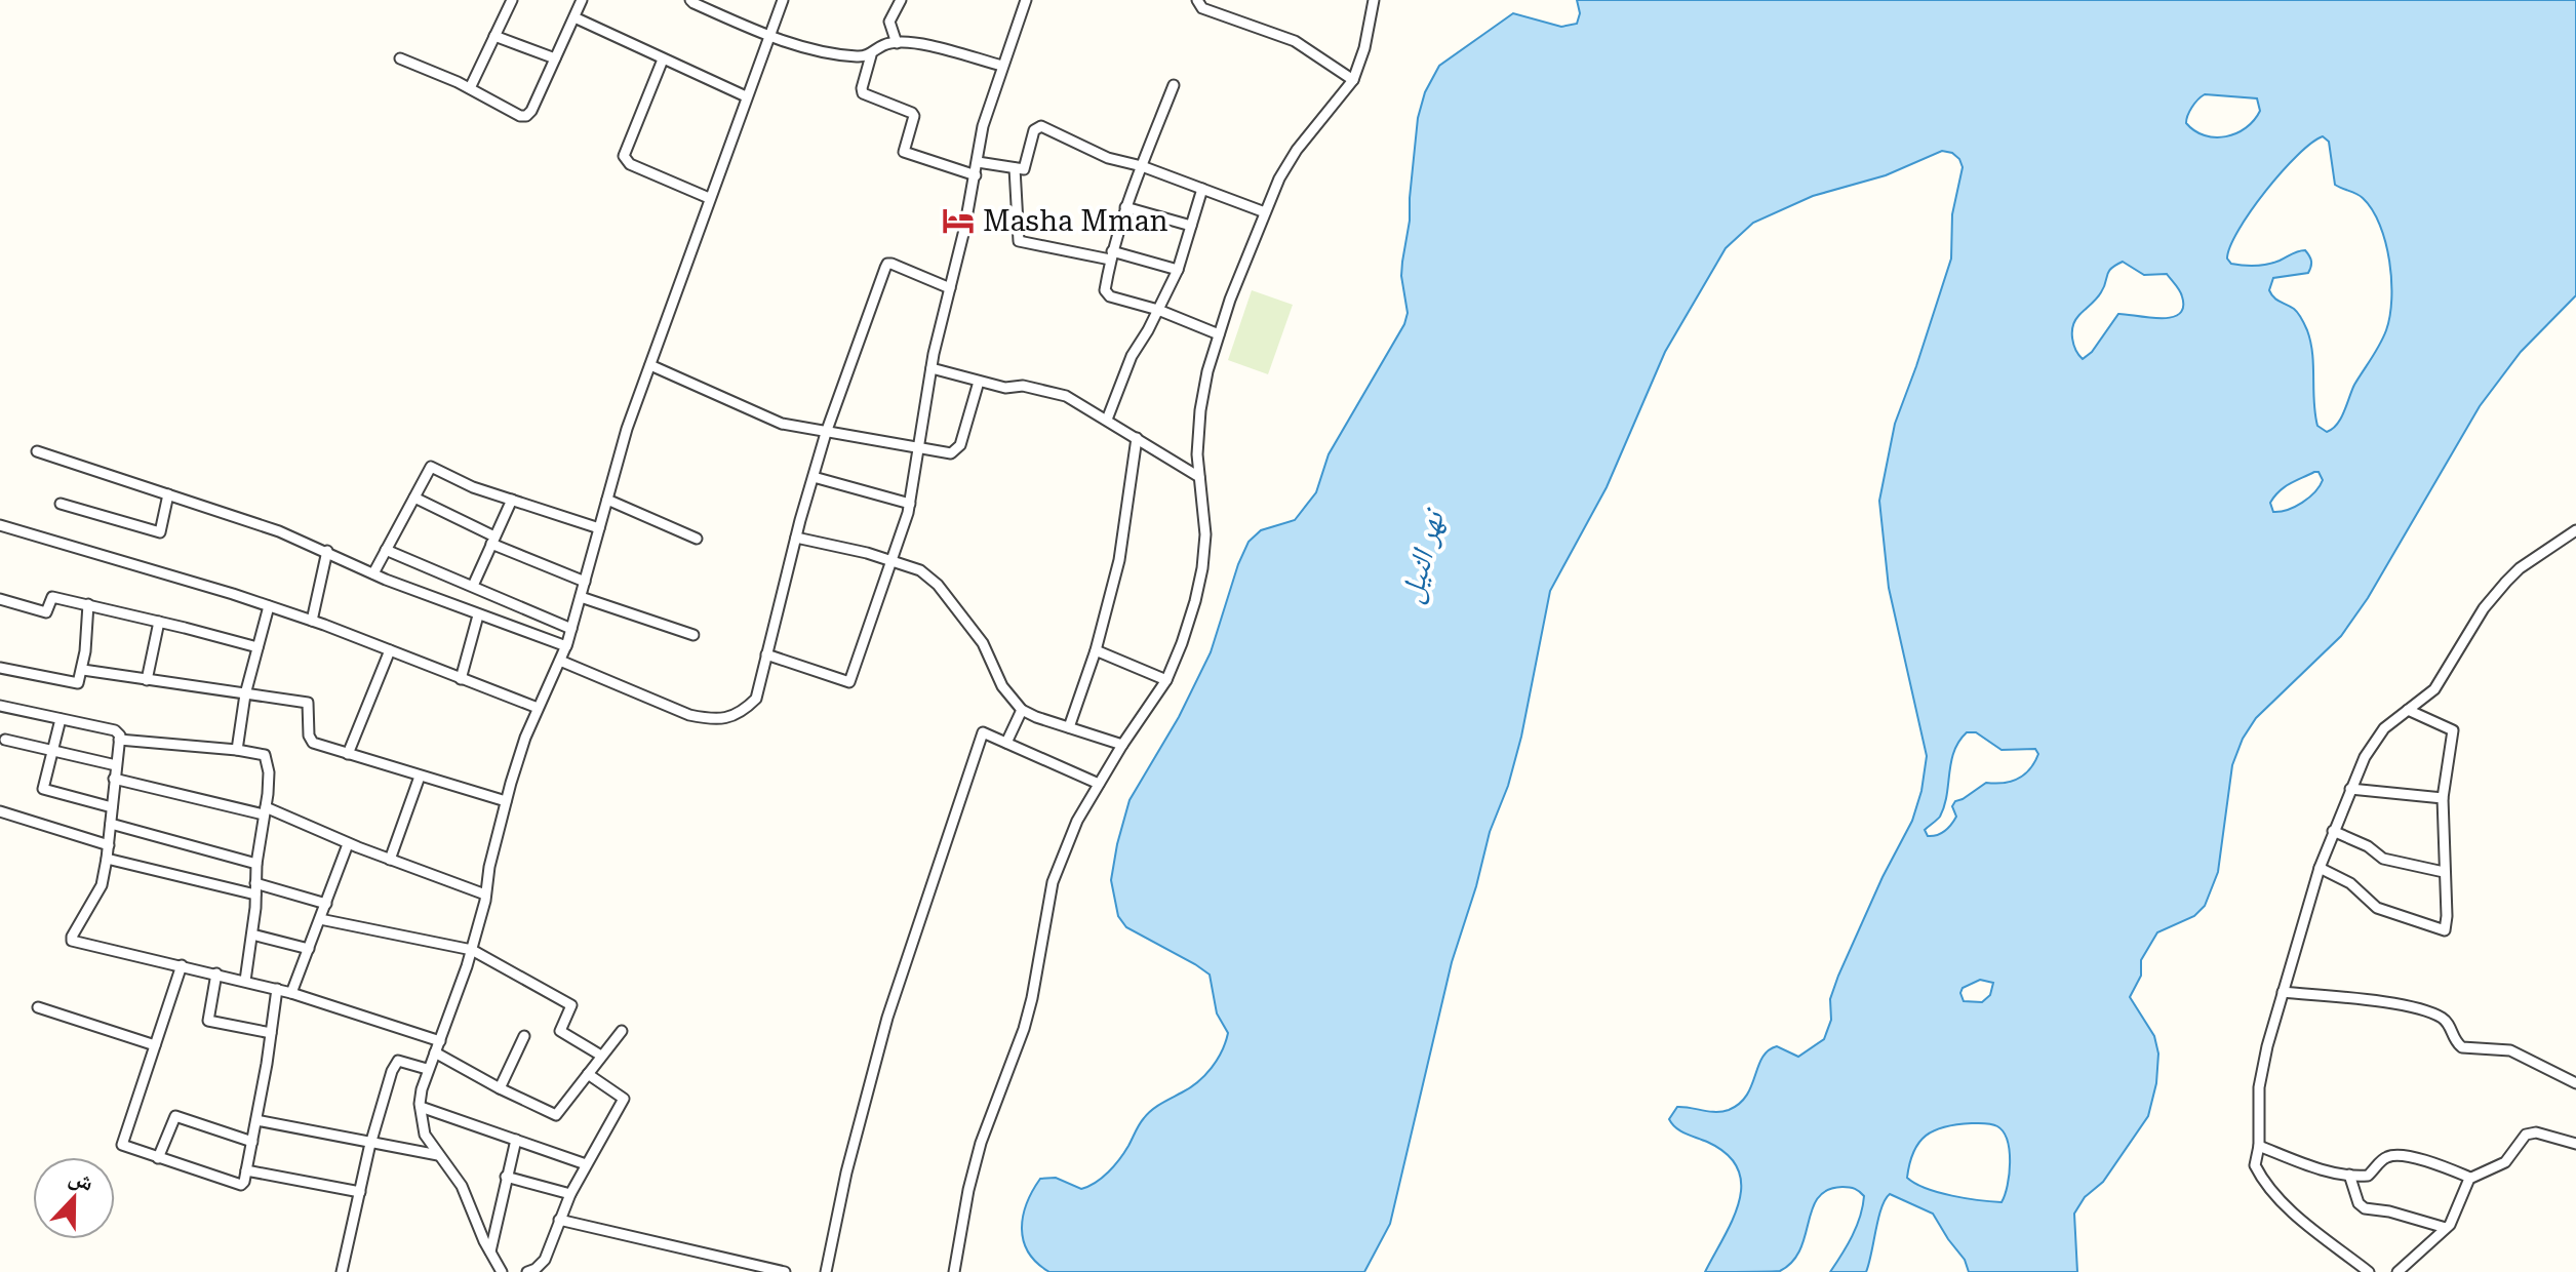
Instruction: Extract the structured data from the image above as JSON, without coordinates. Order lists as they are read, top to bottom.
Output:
{
  "water": ["نهر النيل"],
  "places": {
    "hotel": ["Masha Mman"]
  },
  "north": "top"
}
